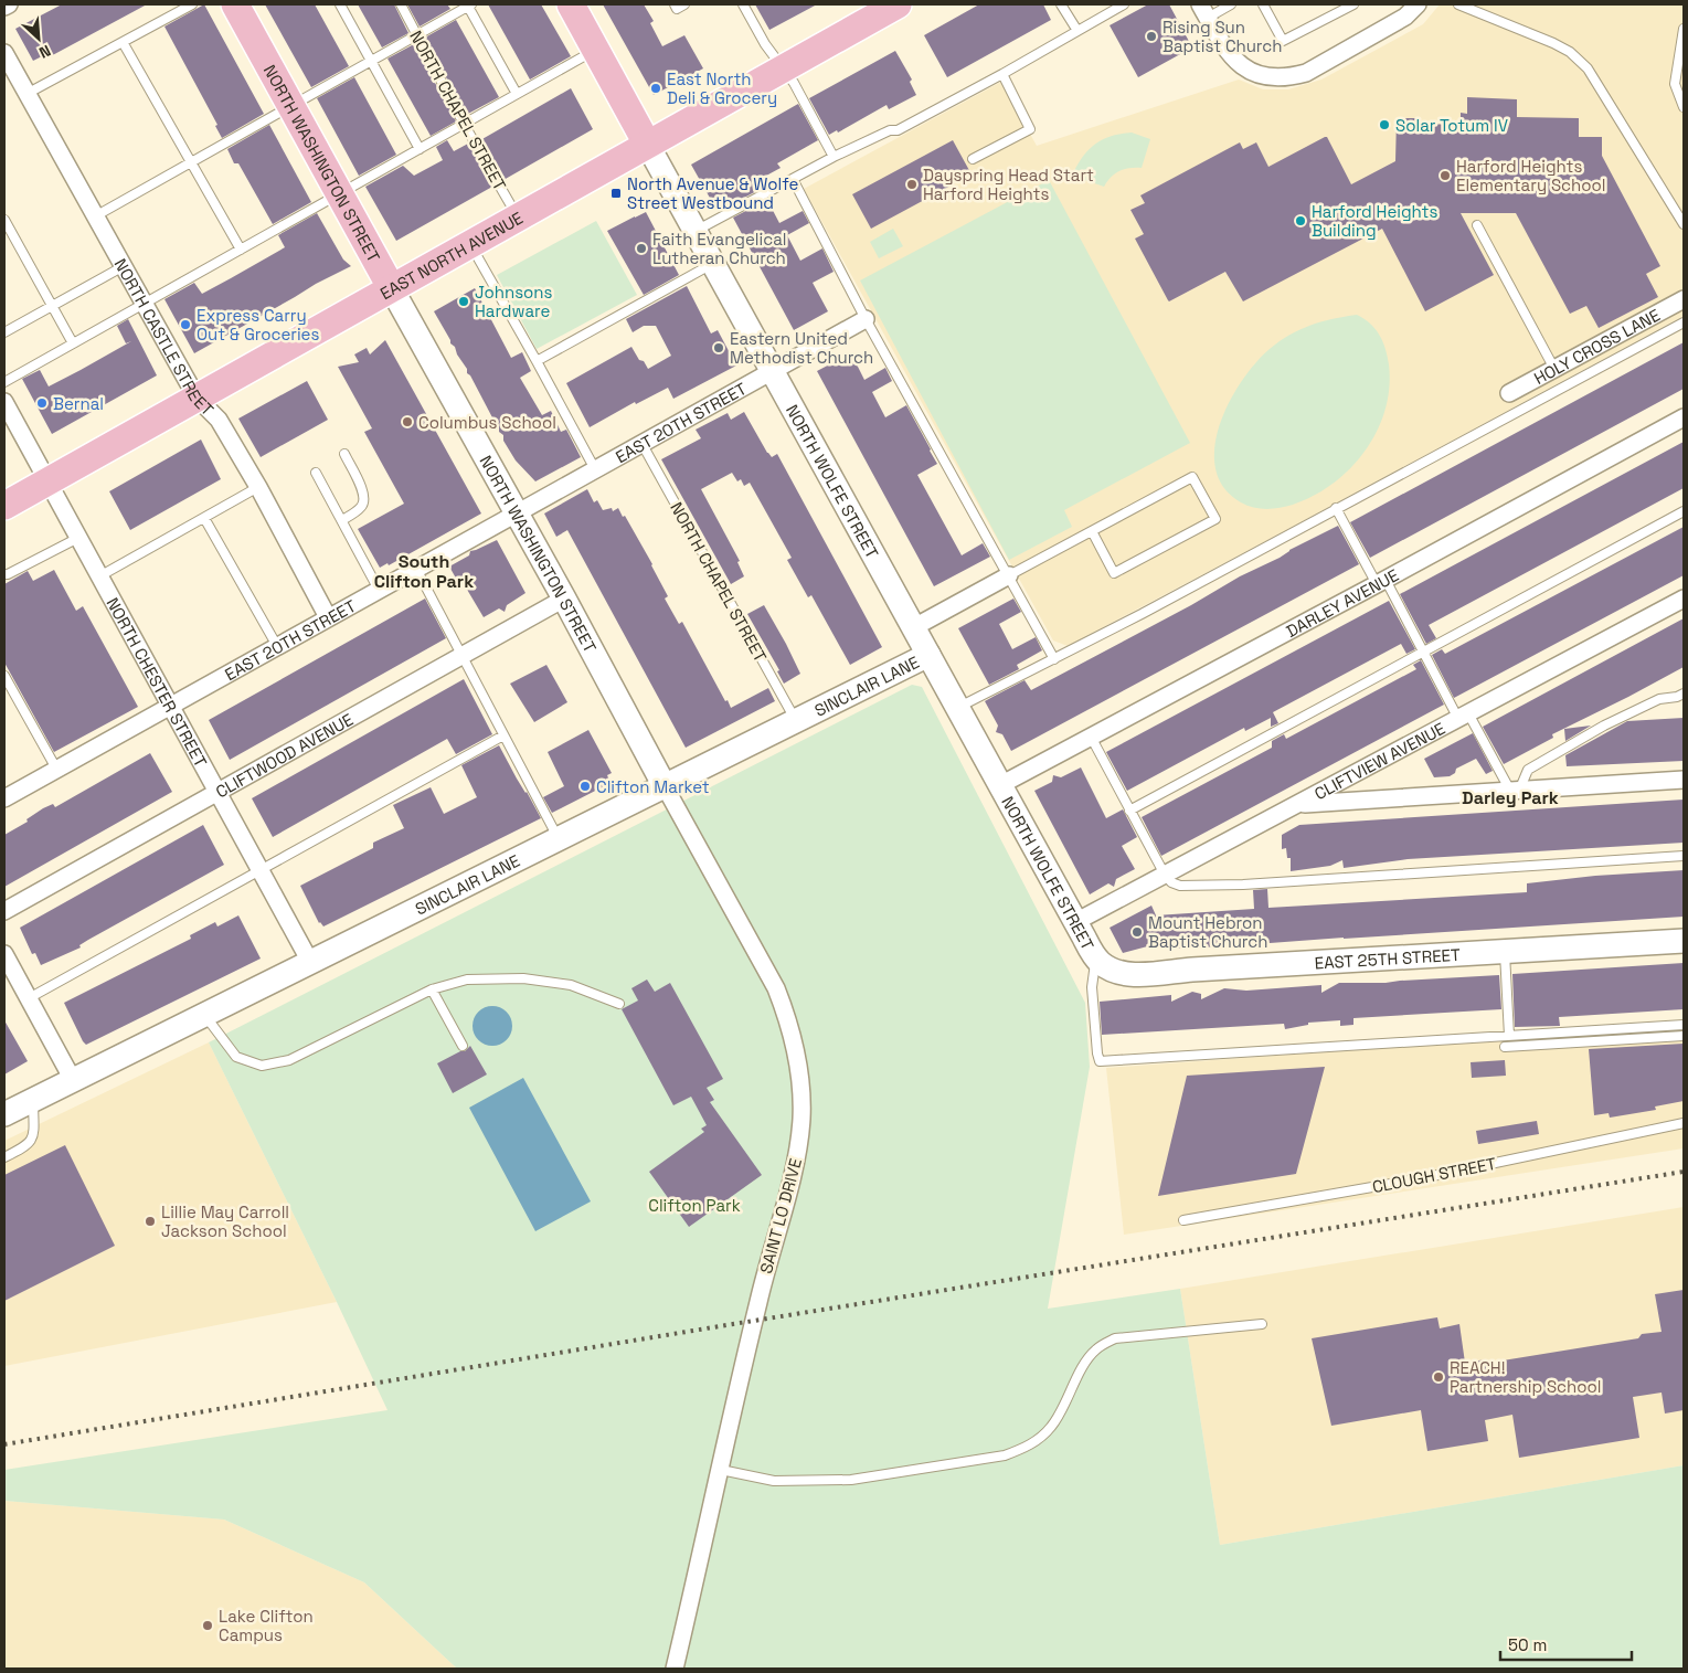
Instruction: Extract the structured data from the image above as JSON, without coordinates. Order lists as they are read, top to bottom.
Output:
{
  "streets": {
    "main road": [
      "NORTH WASHINGTON STREET",
      "EAST NORTH AVENUE",
      "NORTH WOLFE STREET",
      "SINCLAIR LANE",
      "EAST 25TH STREET"
    ],
    "street": [
      "NORTH CASTLE STREET",
      "HOLY CROSS LANE",
      "EAST 20TH STREET",
      "DARLEY AVENUE",
      "NORTH CHESTER STREET",
      "CLIFTWOOD AVENUE",
      "CLIFTVIEW AVENUE",
      "SAINT LO DRIVE"
    ],
    "lane": ["NORTH CHAPEL STREET", "CLOUGH STREET"]
  },
  "crossings": [
    ["NORTH CHAPEL STREET", "EAST NORTH AVENUE"],
    ["NORTH CHAPEL STREET", "EAST 20TH STREET"],
    ["NORTH CHAPEL STREET", "SINCLAIR LANE"],
    ["NORTH WASHINGTON STREET", "EAST NORTH AVENUE"],
    ["NORTH WASHINGTON STREET", "EAST 20TH STREET"],
    ["NORTH WASHINGTON STREET", "SINCLAIR LANE"],
    ["NORTH WASHINGTON STREET", "CLIFTWOOD AVENUE"],
    ["NORTH WASHINGTON STREET", "SAINT LO DRIVE"],
    ["EAST NORTH AVENUE", "NORTH CASTLE STREET"],
    ["EAST NORTH AVENUE", "NORTH WOLFE STREET"],
    ["EAST NORTH AVENUE", "NORTH CHESTER STREET"],
    ["NORTH CASTLE STREET", "EAST 20TH STREET"],
    ["EAST 20TH STREET", "NORTH WOLFE STREET"],
    ["EAST 20TH STREET", "NORTH CHESTER STREET"],
    ["NORTH WOLFE STREET", "DARLEY AVENUE"],
    ["NORTH WOLFE STREET", "SINCLAIR LANE"],
    ["NORTH WOLFE STREET", "CLIFTVIEW AVENUE"],
    ["NORTH WOLFE STREET", "EAST 25TH STREET"],
    ["NORTH CHESTER STREET", "SINCLAIR LANE"],
    ["NORTH CHESTER STREET", "CLIFTWOOD AVENUE"],
    ["SINCLAIR LANE", "SAINT LO DRIVE"]
  ],
  "districts": ["South Clifton Park", "Darley Park"],
  "parks": ["Clifton Park"],
  "places": {
    "other": [
      "Rising Sun Baptist Church",
      "East North Deli & Grocery",
      "Solar Totum IV",
      "Harford Heights Elementary School",
      "Dayspring Head Start Harford Heights",
      "Harford Heights Building",
      "Faith Evangelical Lutheran Church",
      "Johnsons Hardware",
      "Express Carry Out & Groceries",
      "Eastern United Methodist Church",
      "Bernal",
      "Columbus School",
      "Clifton Market",
      "Mount Hebron Baptist Church",
      "Lillie May Carroll Jackson School",
      "REACH! Partnership School",
      "Lake Clifton Campus"
    ],
    "transit": ["North Avenue & Wolfe Street Westbound"]
  },
  "scale_bar": "50 m",
  "north": "bottom right"
}
